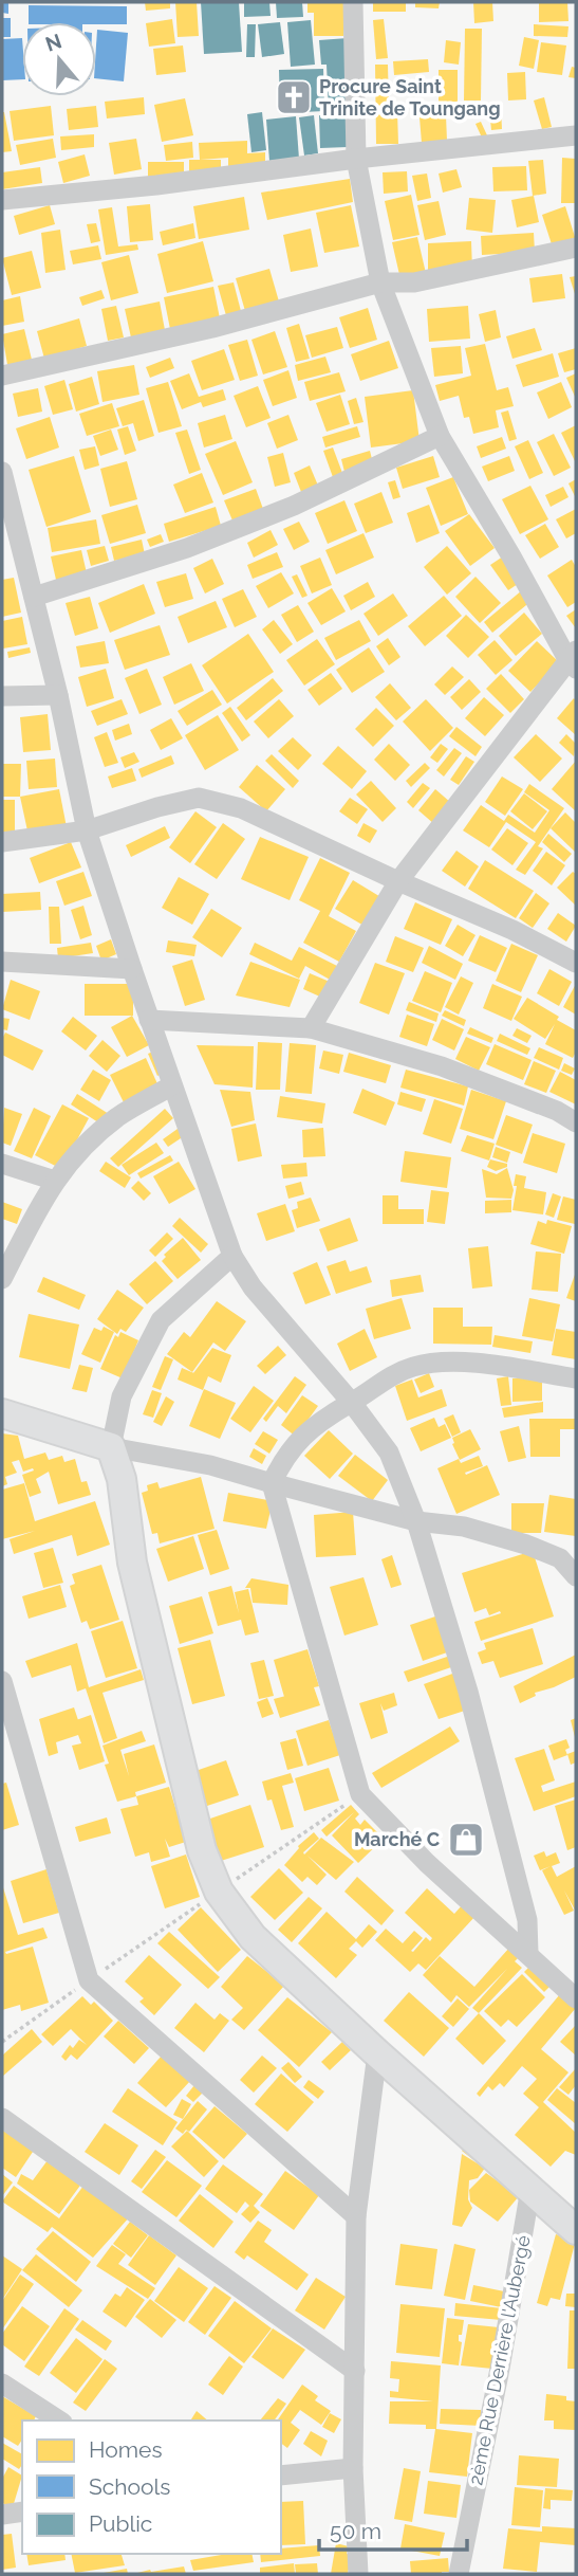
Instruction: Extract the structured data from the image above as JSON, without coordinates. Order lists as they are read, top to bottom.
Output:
{
  "streets": {
    "street": ["2ème Rue Derrière l'Aubergé"]
  },
  "places": {
    "church": ["Procure Saint Trinite de Toungang"],
    "shop": ["Marché C"]
  },
  "legend": ["Homes", "Schools", "Public"],
  "scale_bar": "50 m",
  "north": "top"
}
